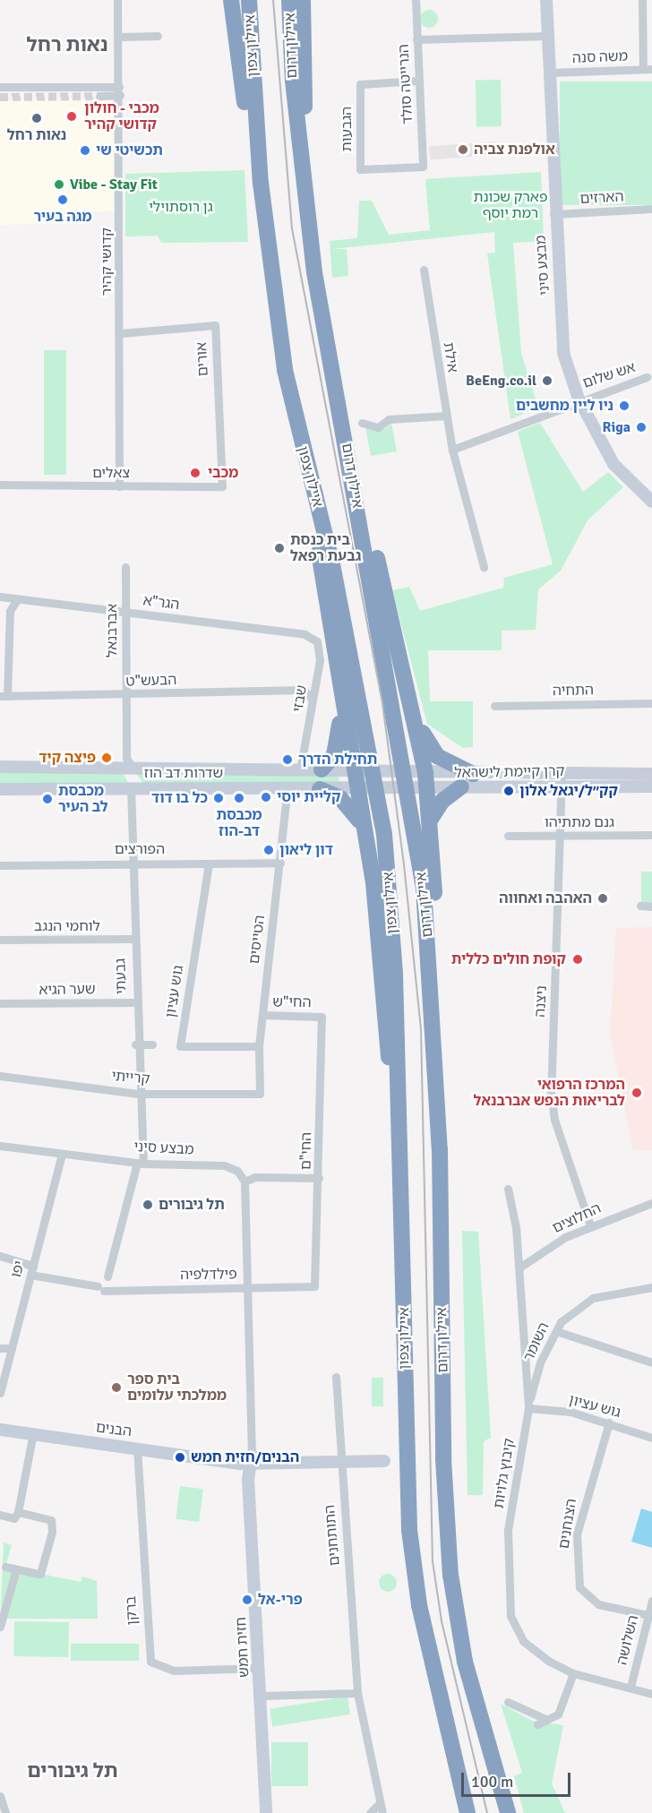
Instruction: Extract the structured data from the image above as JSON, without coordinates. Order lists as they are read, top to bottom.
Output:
{
  "streets": {
    "highway": ["איילון צפון", "איילון דרום"],
    "street": [
      "משה סנה",
      "הנרייטה סולד",
      "הגבעות",
      "הארזים",
      "קדושי קהיר",
      "מבצע סיני",
      "אילת",
      "אורים",
      "אש שלום",
      "צאלים",
      "הגר\"א",
      "אברבנאל",
      "הבעש\"ט",
      "התחיה",
      "שבזי",
      "קרן קיימת לישראל",
      "שדרות דב הוז",
      "גנם מתתיהו",
      "הפורצים",
      "לוחמי הנגב",
      "הטייסים",
      "גבעתי",
      "שער הגיא",
      "גוש עציון",
      "ניצנה",
      "החי\"ש",
      "קרייתי",
      "החי\"ם",
      "החלוצים",
      "יפו",
      "פילדלפיה",
      "השומר",
      "הבנים",
      "קיבוץ גלויות",
      "הצנחנים",
      "התותחנים",
      "ברקן",
      "השלושה",
      "חזית חמש"
    ]
  },
  "crossings": [
    ["משה סנה", "מבצע סיני"],
    ["הנרייטה סולד", "הגבעות"],
    ["הארזים", "מבצע סיני"],
    ["קדושי קהיר", "אורים"],
    ["קדושי קהיר", "צאלים"],
    ["מבצע סיני", "אש שלום"],
    ["מבצע סיני", "גבעתי"],
    ["מבצע סיני", "יפו"],
    ["מבצע סיני", "חזית חמש"],
    ["אורים", "צאלים"],
    ["הגר\"א", "אברבנאל"],
    ["הגר\"א", "שבזי"],
    ["אברבנאל", "הבעש\"ט"],
    ["אברבנאל", "שדרות דב הוז"],
    ["הבעש\"ט", "שבזי"],
    ["שבזי", "שדרות דב הוז"],
    ["קרן קיימת לישראל", "שדרות דב הוז"],
    ["קרן קיימת לישראל", "ניצנה"],
    ["שדרות דב הוז", "הטייסים"],
    ["שדרות דב הוז", "גבעתי"],
    ["גנם מתתיהו", "ניצנה"],
    ["הפורצים", "הטייסים"],
    ["הפורצים", "גבעתי"],
    ["הפורצים", "גוש עציון"],
    ["לוחמי הנגב", "גבעתי"],
    ["הטייסים", "גוש עציון"],
    ["הטייסים", "החי\"ש"],
    ["הטייסים", "קרייתי"],
    ["גבעתי", "שער הגיא"],
    ["גבעתי", "קרייתי"],
    ["גוש עציון", "השומר"],
    ["גוש עציון", "קיבוץ גלויות"],
    ["גוש עציון", "הצנחנים"],
    ["ניצנה", "החלוצים"],
    ["החי\"ש", "החי\"ם"],
    ["החי\"ם", "פילדלפיה"],
    ["החלוצים", "קיבוץ גלויות"],
    ["יפו", "פילדלפיה"],
    ["פילדלפיה", "חזית חמש"],
    ["השומר", "קיבוץ גלויות"],
    ["הבנים", "התותחנים"],
    ["הבנים", "ברקן"],
    ["הבנים", "חזית חמש"],
    ["קיבוץ גלויות", "השלושה"],
    ["הצנחנים", "השלושה"],
    ["ברקן", "חזית חמש"]
  ],
  "districts": ["נאות רחל", "תל גיבורים"],
  "parks": ["פארק שכונת רמת יוסף", "גן רוסתוילי"],
  "places": [
    "מכבי - חולון קדושי קהיר",
    "נאות רחל",
    "אולפנת צביה",
    "תכשיטי שי",
    "Vibe - Stay Fit",
    "מגה בעיר",
    "BeEng.co.il",
    "ניו ליין מחשבים",
    "Riga",
    "מכבי",
    "בית כנסת גבעת רפאל",
    "פיצה קיד",
    "תחילת הדרך",
    "קק״ל/יגאל אלון",
    "קליית יוסי",
    "כל בו דוד",
    "מכבסת דב-הוז",
    "מכבסת לב העיר",
    "דון ליאון",
    "האהבה ואחווה",
    "קופת חולים כללית",
    "המרכז הרפואי לבריאות הנפש אברבנאל",
    "תל גיבורים",
    "בית ספר ממלכתי עלומים",
    "הבנים/חזית חמש",
    "פרי-אל"
  ],
  "scale_bar": "100 m"
}
